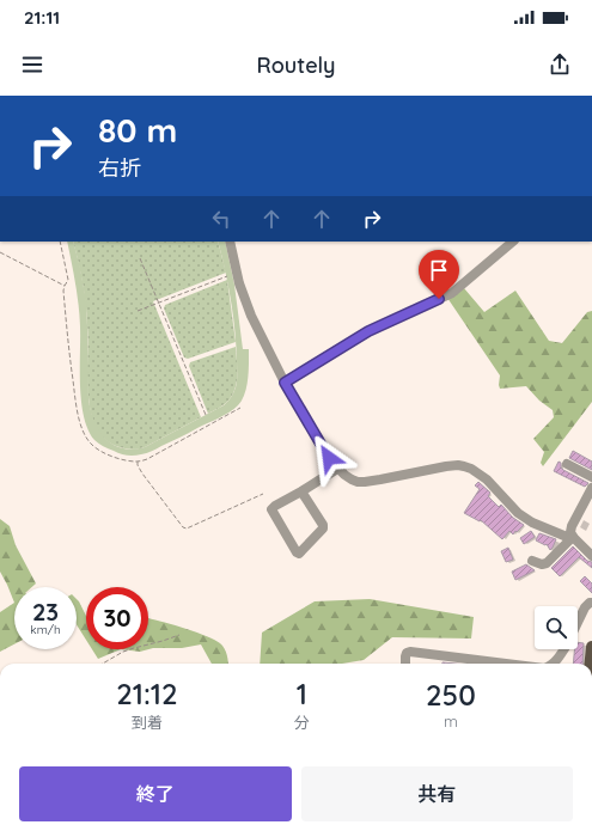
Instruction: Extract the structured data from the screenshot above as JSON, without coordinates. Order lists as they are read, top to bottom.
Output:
{
  "page": {
    "status": "21:11",
    "header": "Routely",
    "turn": ["80 m", "右折"],
    "speed": "23 km/h",
    "limit": "30",
    "eta": [
      "21:12",
      "到着",
      "1",
      "分",
      "250",
      "m"
    ],
    "buttons": ["終了", "共有"]
  }
}
